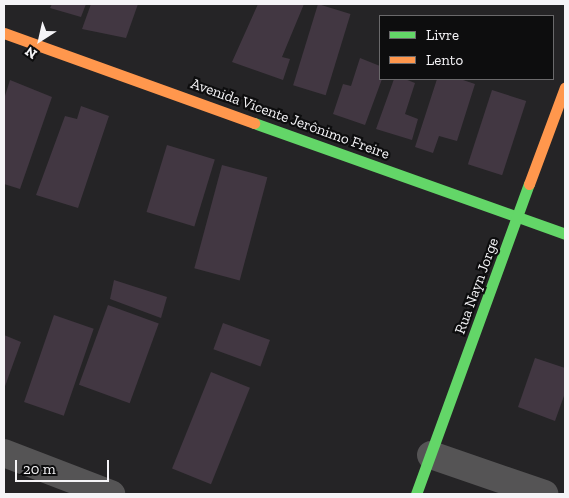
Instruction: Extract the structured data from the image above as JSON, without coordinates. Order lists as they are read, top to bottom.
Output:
{
  "streets": {
    "street": ["Avenida Vicente Jerônimo Freire", "Rua Nayn Jorge"]
  },
  "crossings": [
    ["Avenida Vicente Jerônimo Freire", "Rua Nayn Jorge"]
  ],
  "legend": ["Livre", "Lento"],
  "scale_bar": "20 m",
  "north": "bottom left"
}
